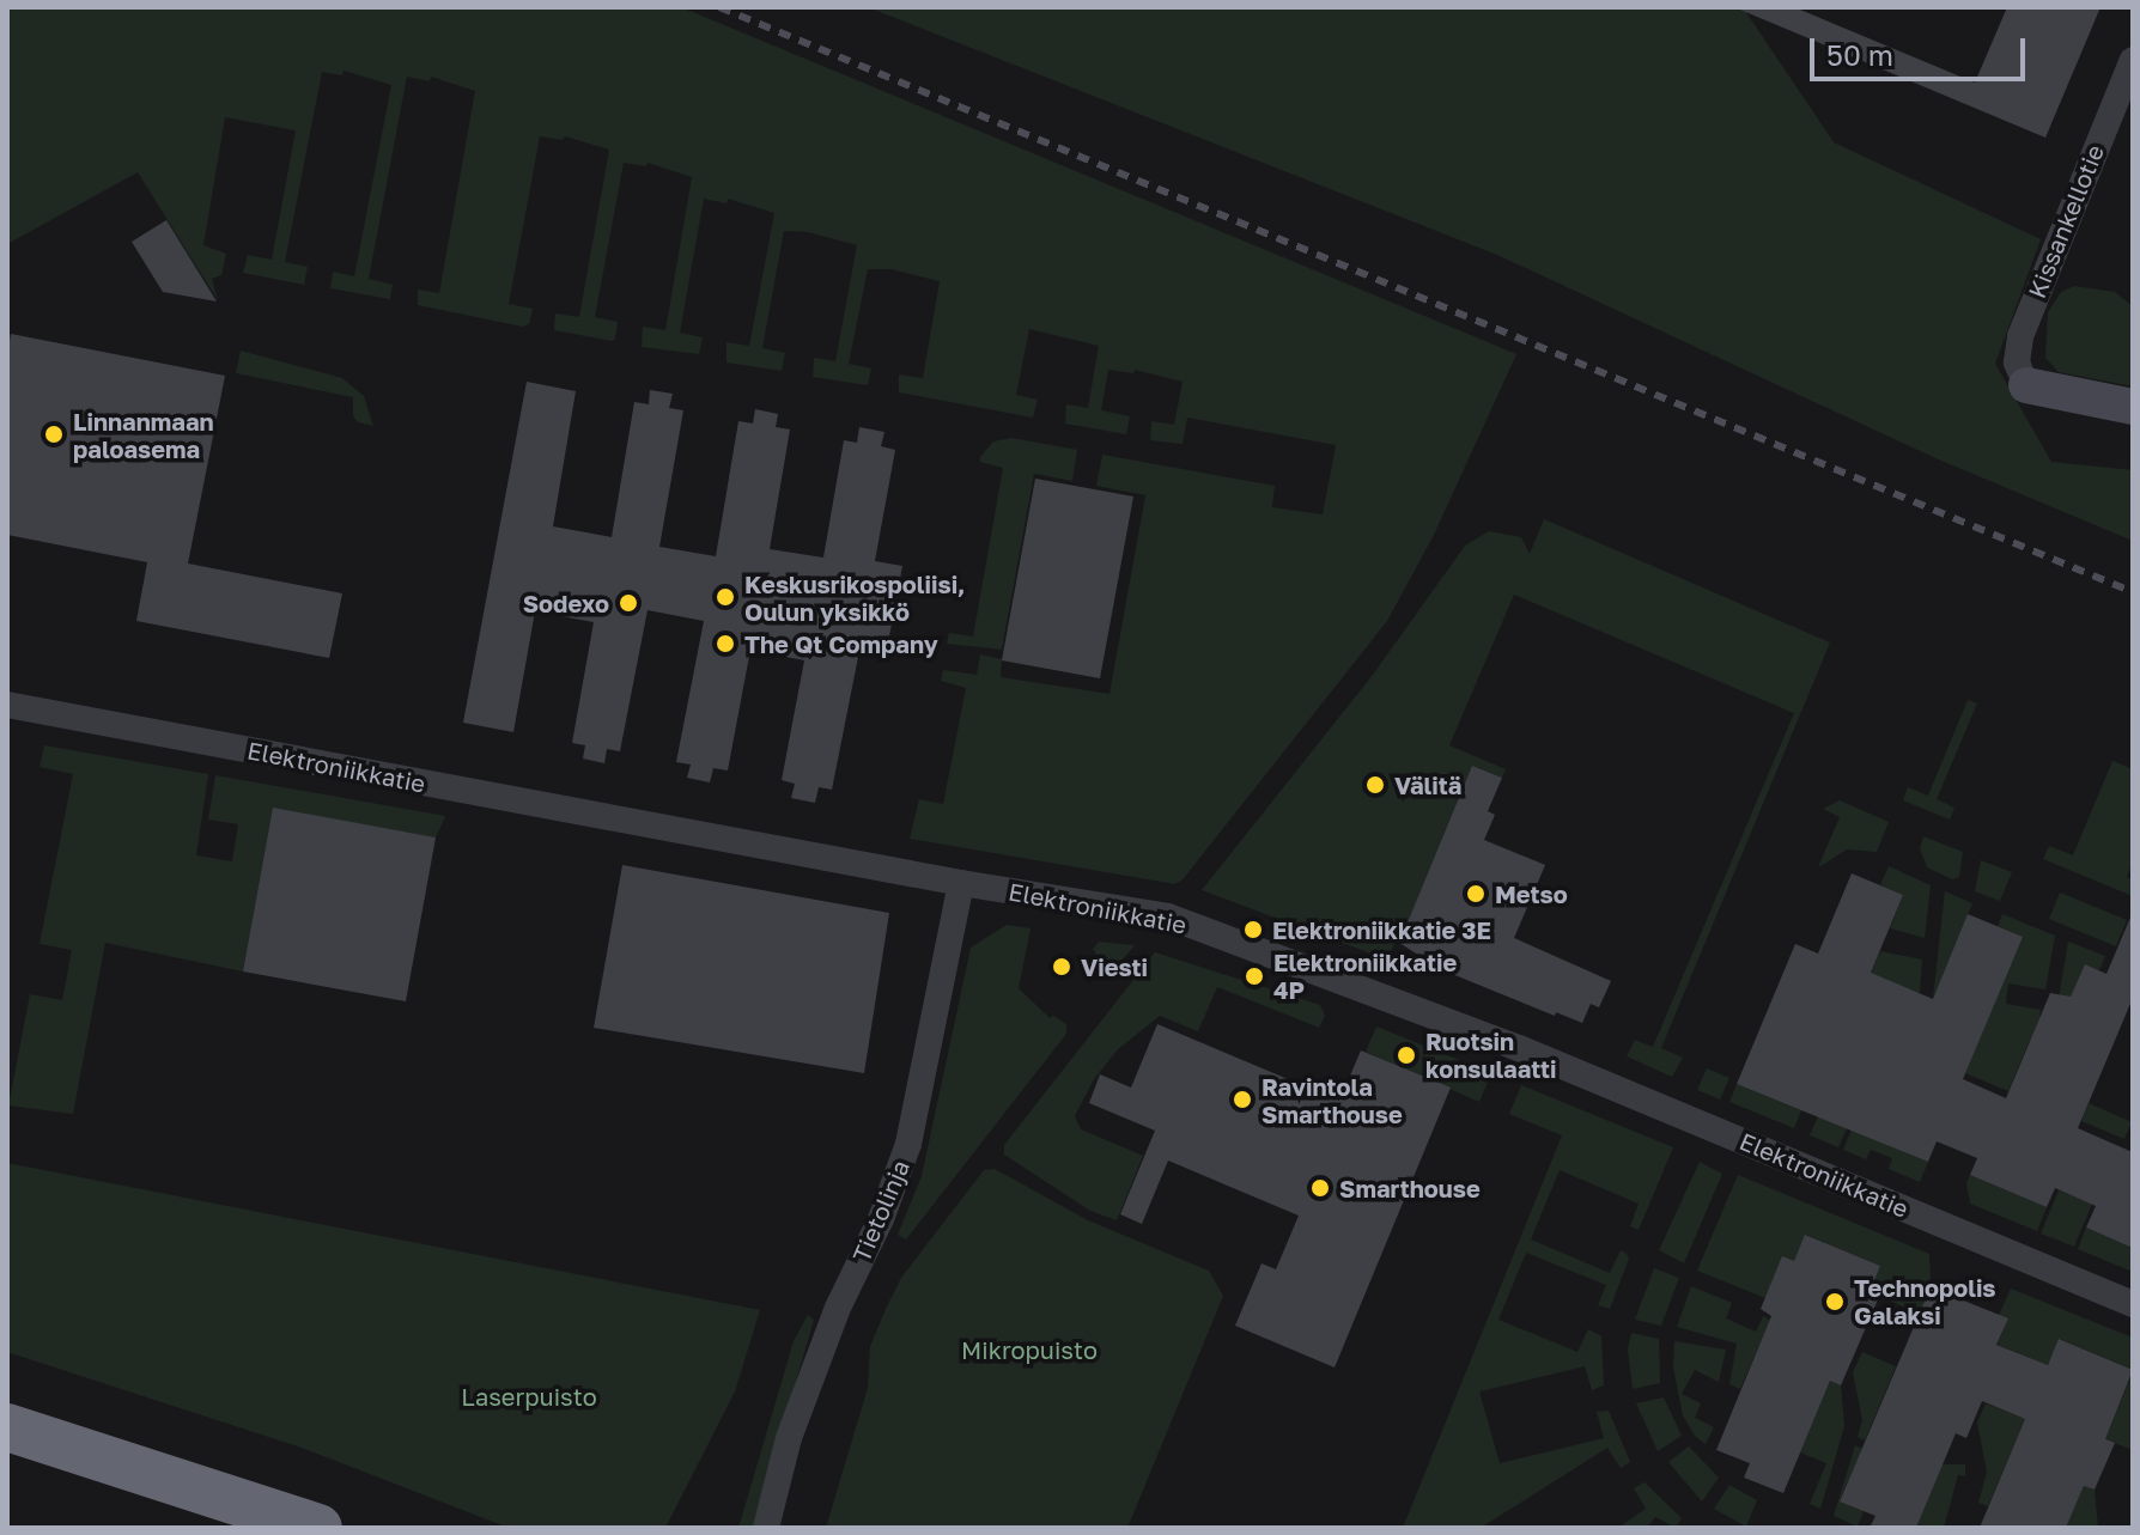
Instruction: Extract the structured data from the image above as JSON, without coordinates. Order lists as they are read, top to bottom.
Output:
{
  "streets": {
    "street": ["Kissankellotie", "Elektroniikkatie", "Tietolinja"]
  },
  "crossings": [
    ["Elektroniikkatie", "Tietolinja"]
  ],
  "parks": ["Mikropuisto", "Laserpuisto"],
  "places": [
    "Linnanmaan paloasema",
    "Keskusrikospoliisi, Oulun yksikkö",
    "Sodexo",
    "The Qt Company",
    "Välitä",
    "Metso",
    "Elektroniikkatie 3E",
    "Viesti",
    "Elektroniikkatie 4P",
    "Ruotsin konsulaatti",
    "Ravintola Smarthouse",
    "Smarthouse",
    "Technopolis Galaksi"
  ],
  "scale_bar": "50 m"
}
